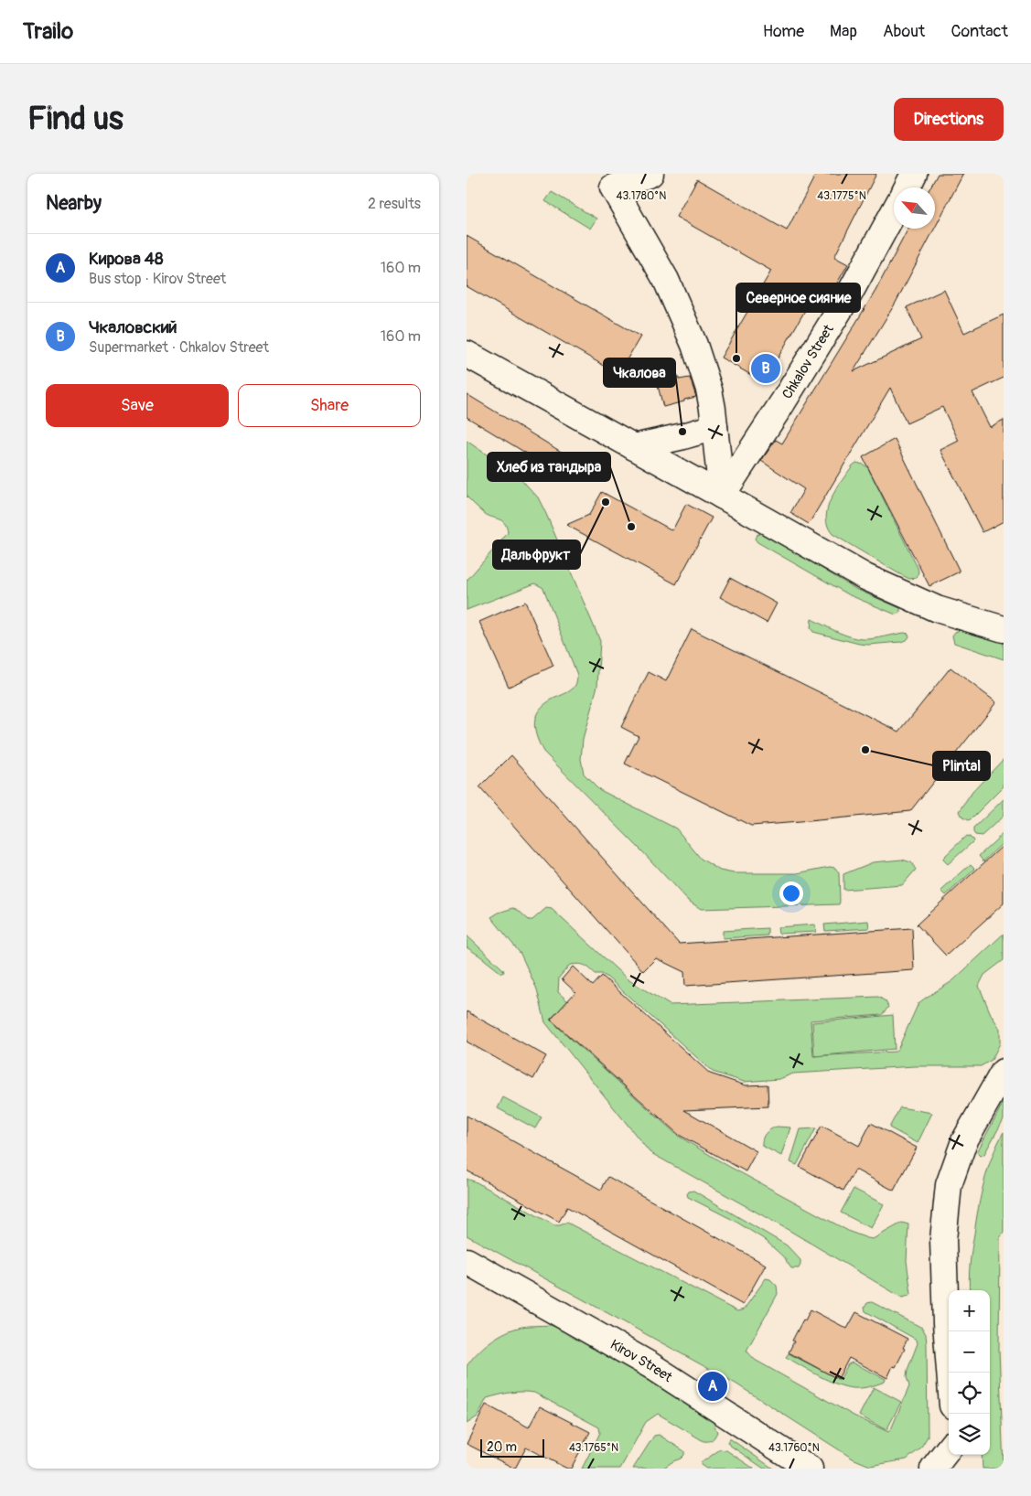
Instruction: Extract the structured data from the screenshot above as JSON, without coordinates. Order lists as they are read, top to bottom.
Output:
{
  "streets": {
    "street": ["Chkalov Street", "Kirov Street"]
  },
  "places": [
    "Северное сияние",
    "Чкалова",
    "Дальфрукт",
    "Хлеб из тандыра",
    "Plintal"
  ],
  "scale_bar": "20 m",
  "north": "top left",
  "page": {
    "header": "Trailo",
    "nav": [
      "Home",
      "Map",
      "About",
      "Contact"
    ],
    "buttons": [
      "Directions",
      ["Save", "Share"]
    ],
    "title": "Find us",
    "heading": ["Nearby", "2 results"],
    "list": [
      {
        "mark": "A",
        "name": "Кирова 48",
        "note": "Bus stop · Kirov Street",
        "value": "160 m"
      },
      {
        "mark": "B",
        "name": "Чкаловский",
        "note": "Supermarket · Chkalov Street",
        "value": "160 m"
      }
    ],
    "pins": ["B", "A"],
    "map_buttons": ["+", "−"],
    "scale": "20 m"
  },
  "coordinates": [
    "43.1780°N",
    "43.1775°N",
    "43.1765°N",
    "43.1760°N"
  ]
}
